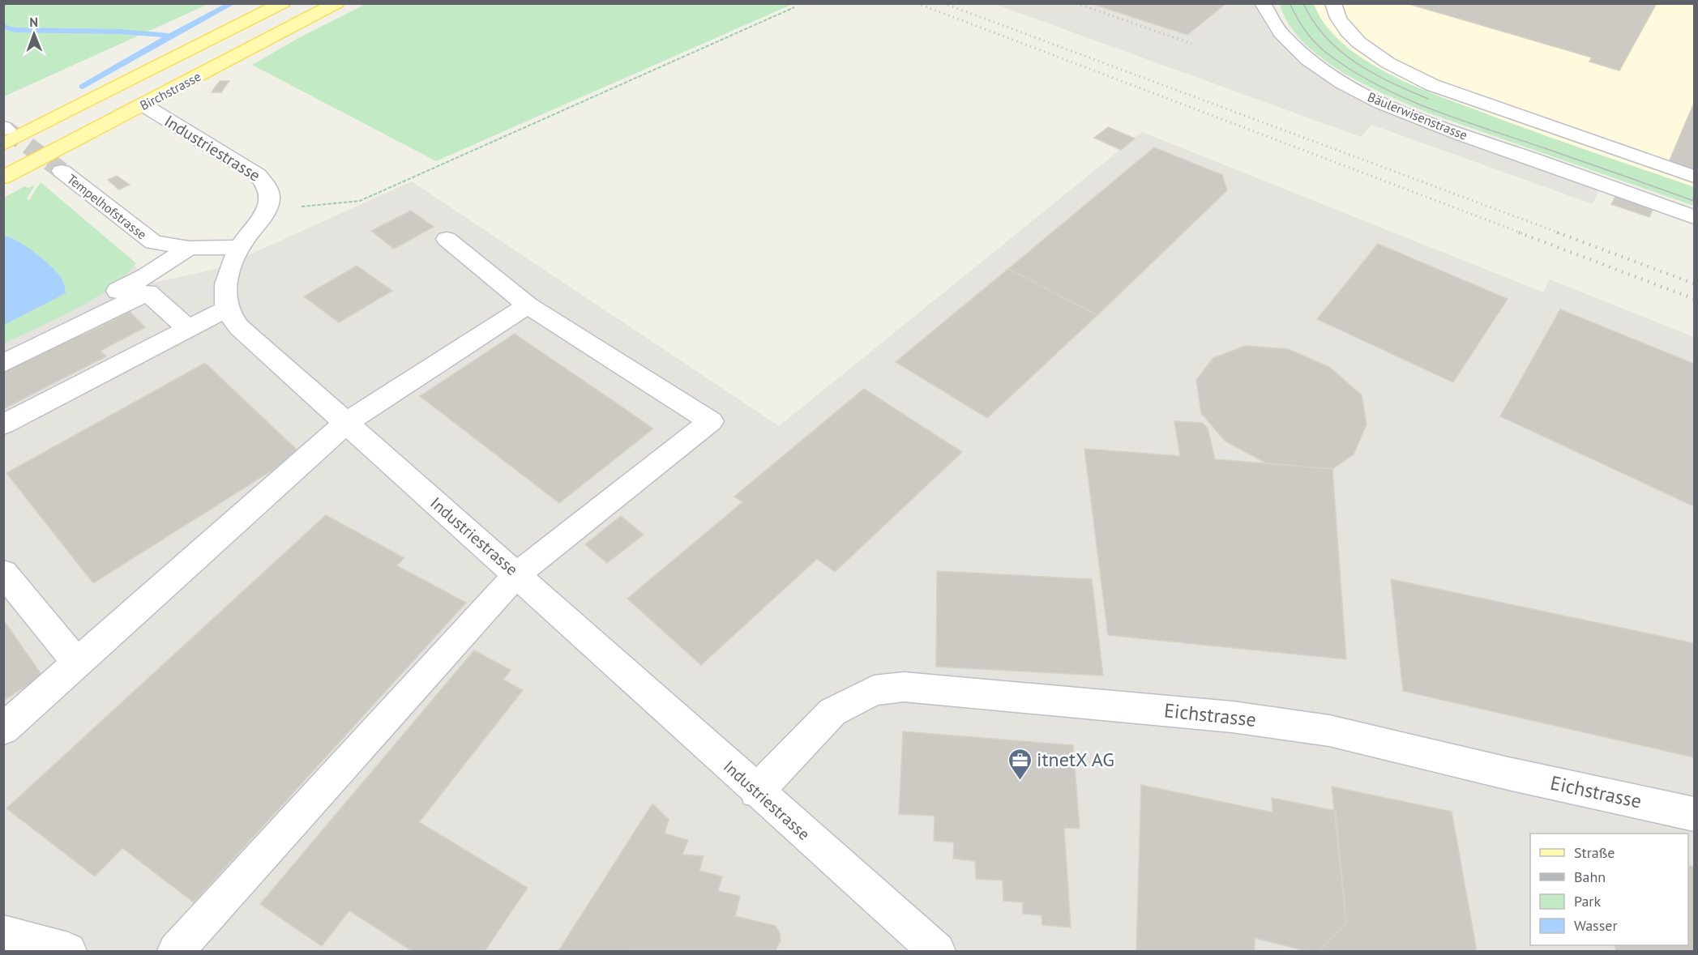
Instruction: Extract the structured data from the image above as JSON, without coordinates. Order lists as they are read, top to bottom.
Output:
{
  "streets": {
    "main road": ["Birchstrasse"],
    "street": [
      "Bäulerwisenstrasse",
      "Industriestrasse",
      "Tempelhofstrasse",
      "Eichstrasse"
    ]
  },
  "crossings": [
    ["Birchstrasse", "Industriestrasse"],
    ["Industriestrasse", "Eichstrasse"]
  ],
  "places": {
    "office": ["itnetX AG"]
  },
  "legend": [
    "Straße",
    "Bahn",
    "Park",
    "Wasser"
  ],
  "north": "top"
}
